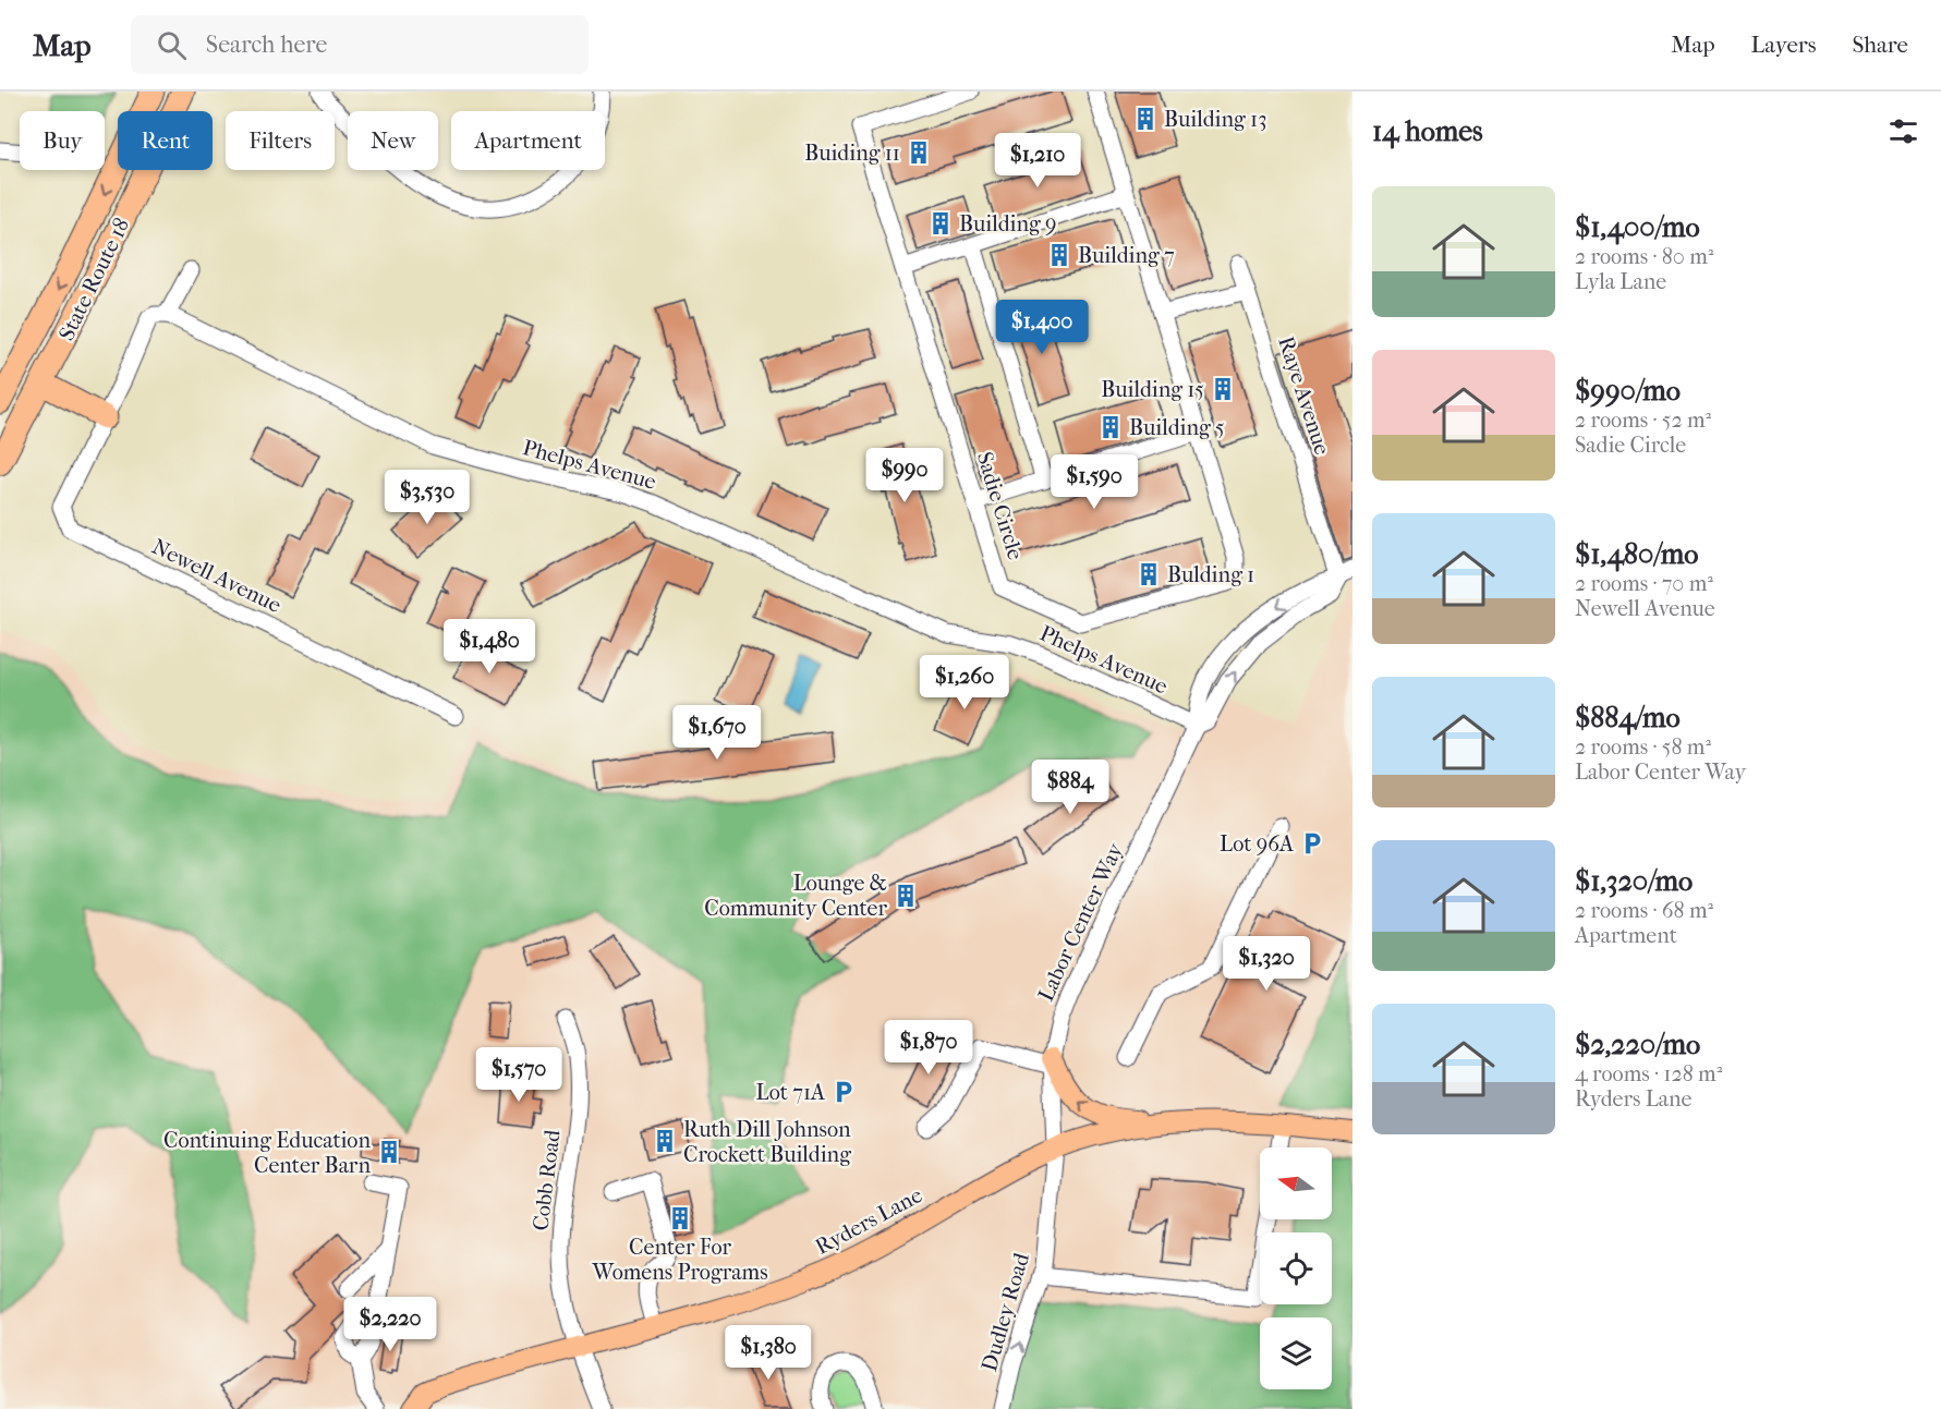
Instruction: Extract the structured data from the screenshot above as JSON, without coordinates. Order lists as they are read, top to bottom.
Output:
{
  "streets": {
    "highway": ["State Route 18"],
    "main road": ["Ryders Lane"],
    "street": [
      "Raye Avenue",
      "Phelps Avenue",
      "Sadie Circle",
      "Newell Avenue",
      "Labor Center Way",
      "Cobb Road",
      "Dudley Road"
    ]
  },
  "crossings": [
    ["Raye Avenue", "Labor Center Way"],
    ["Phelps Avenue", "Labor Center Way"],
    ["Labor Center Way", "Ryders Lane"],
    ["Labor Center Way", "Dudley Road"],
    ["Cobb Road", "Ryders Lane"],
    ["Ryders Lane", "Dudley Road"]
  ],
  "one_way": ["Dudley Road"],
  "places": {
    "building": [
      "Building 13",
      "Buiding 11",
      "Building 9",
      "Building 7",
      "Building 15",
      "Building 5",
      "Bulding 1",
      "Lounge & Community Center",
      "Ruth Dill Johnson Crockett Building",
      "Continuing Education Center Barn",
      "Center For Womens Programs"
    ],
    "parking": ["Lot 96A", "Lot 71A"]
  },
  "north": "left",
  "page": {
    "header": "Map",
    "search": "Search here",
    "nav": ["Map", "Layers", "Share"],
    "heading": "14 homes",
    "chip": [
      "Buy",
      "Rent",
      "Filters",
      "New",
      "Apartment"
    ],
    "price": [
      "$1,210",
      "$1,400",
      "$990",
      "$1,590",
      "$3,530",
      "$1,480",
      "$1,260",
      "$1,670",
      "$884",
      "$1,320",
      "$1,870",
      "$1,570",
      "$2,220",
      "$1,380"
    ],
    "list": [
      {
        "name": "$1,400/mo",
        "note": "2 rooms · 80 m² · Lyla Lane"
      },
      {
        "name": "$990/mo",
        "note": "2 rooms · 52 m² · Sadie Circle"
      },
      {
        "name": "$1,480/mo",
        "note": "2 rooms · 70 m² · Newell Avenue"
      },
      {
        "name": "$884/mo",
        "note": "2 rooms · 58 m² · Labor Center Way"
      },
      {
        "name": "$1,320/mo",
        "note": "2 rooms · 68 m² · Apartment"
      },
      {
        "name": "$2,220/mo",
        "note": "4 rooms · 128 m² · Ryders Lane"
      }
    ]
  }
}
